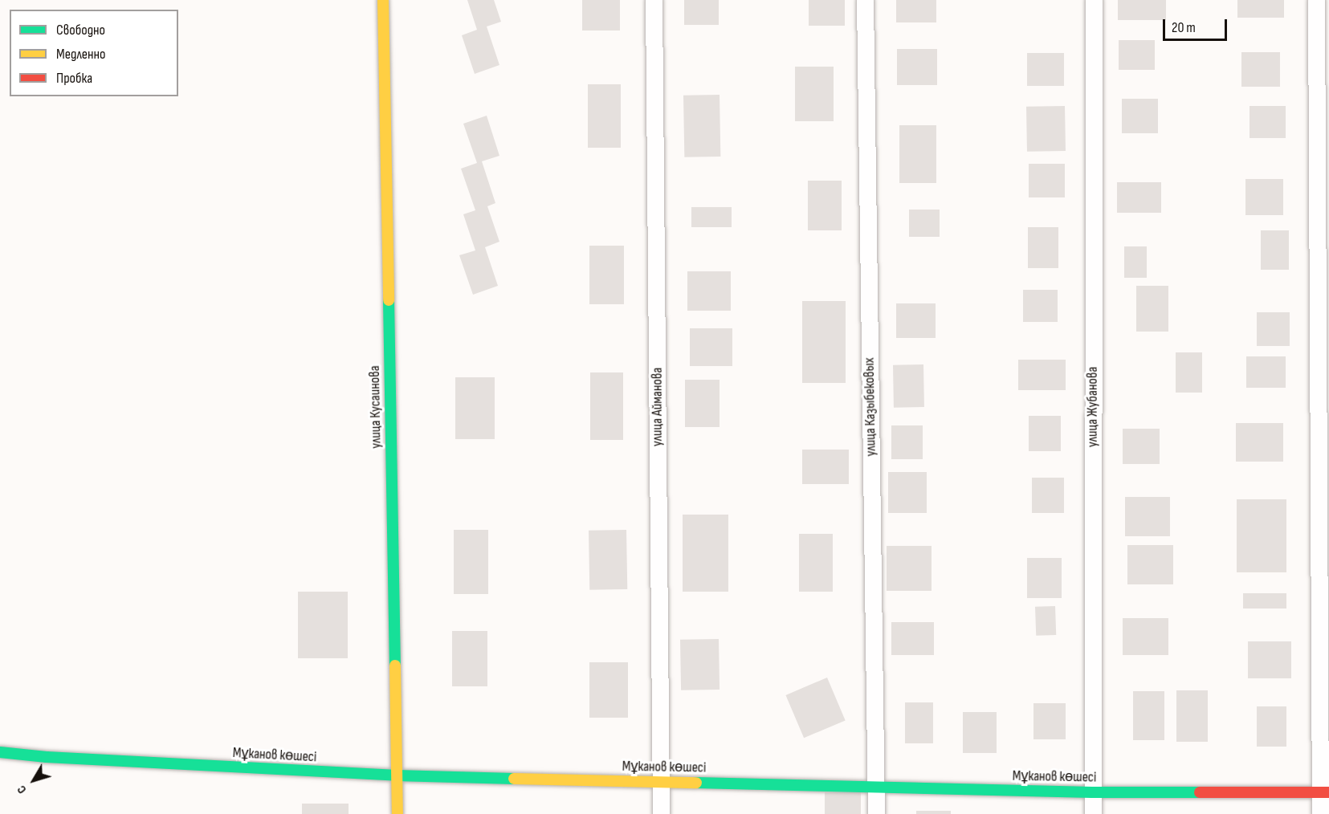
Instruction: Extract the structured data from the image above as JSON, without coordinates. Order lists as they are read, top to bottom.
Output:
{
  "streets": {
    "street": [
      "улица Кусаинова",
      "улица Айманова",
      "улица Казыбековых",
      "улица Жубанова",
      "Мұканов көшесі"
    ]
  },
  "crossings": [
    ["улица Кусаинова", "Мұканов көшесі"],
    ["улица Айманова", "Мұканов көшесі"],
    ["улица Казыбековых", "Мұканов көшесі"],
    ["улица Жубанова", "Мұканов көшесі"]
  ],
  "legend": ["Свободно", "Медленно", "Пробка"],
  "scale_bar": "20 m",
  "north": "bottom left"
}
